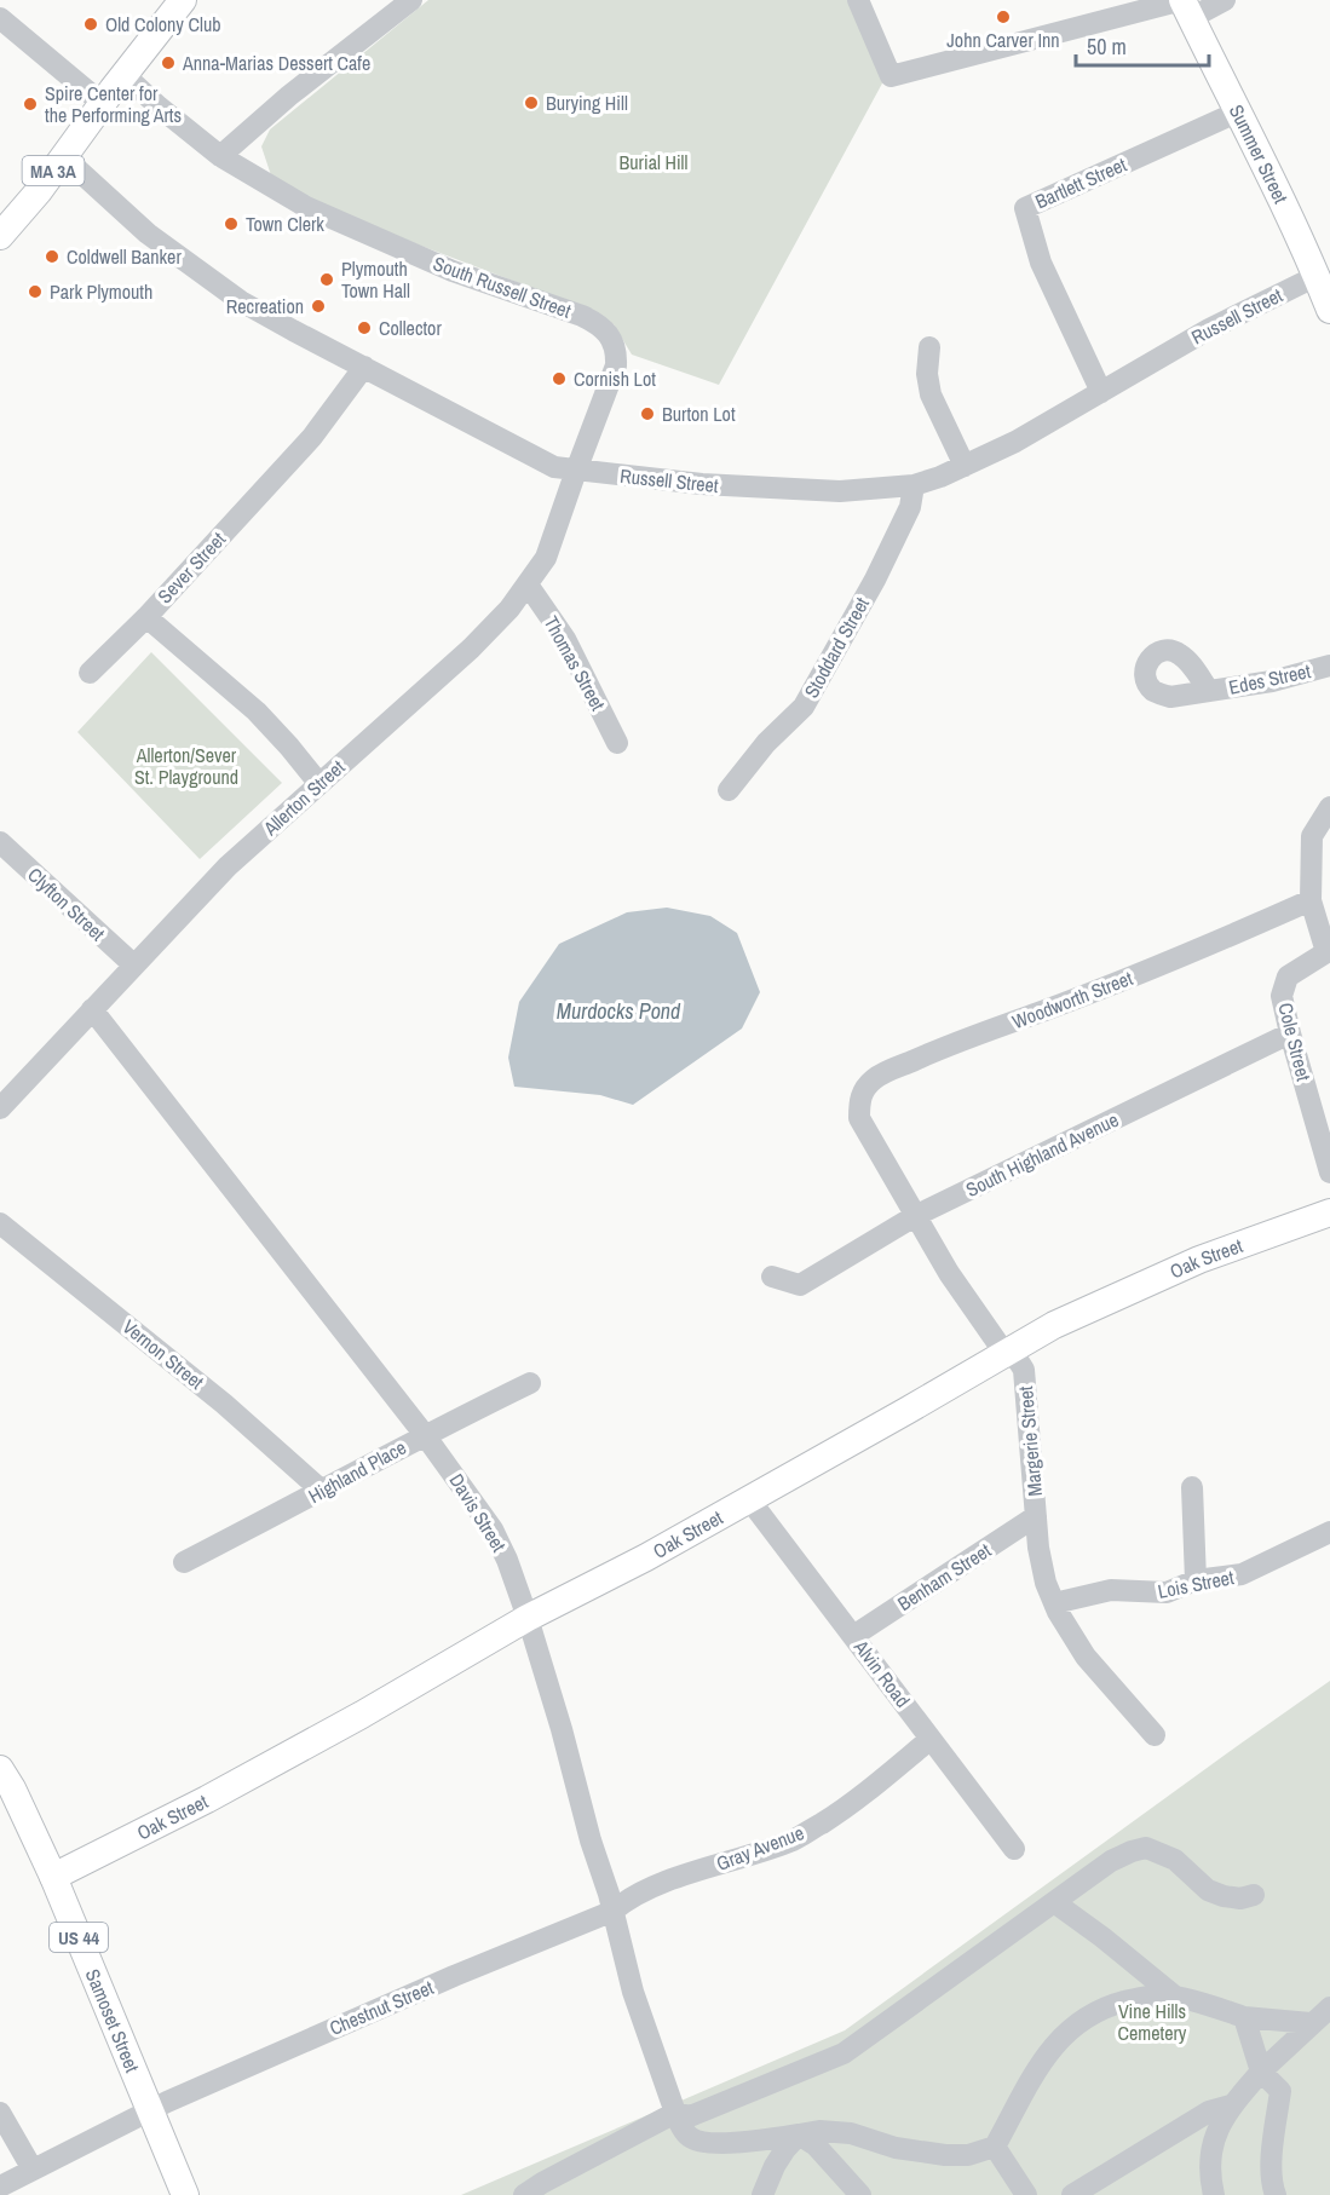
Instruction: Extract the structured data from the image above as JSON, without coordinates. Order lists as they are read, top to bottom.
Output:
{
  "streets": {
    "main road": [
      "Summer Street",
      "MA 3A",
      "Oak Street",
      "US 44",
      "Samoset Street"
    ],
    "street": [
      "Bartlett Street",
      "South Russell Street",
      "Russell Street",
      "Sever Street",
      "Stoddard Street",
      "Thomas Street",
      "Edes Street",
      "Allerton Street",
      "Clyfton Street",
      "Woodworth Street",
      "Cole Street",
      "South Highland Avenue",
      "Vernon Street",
      "Margerie Street",
      "Highland Place",
      "Davis Street",
      "Benham Street",
      "Lois Street",
      "Alvin Road",
      "Gray Avenue",
      "Chestnut Street"
    ]
  },
  "crossings": [
    ["Summer Street", "Bartlett Street"],
    ["Summer Street", "Russell Street"],
    ["MA 3A", "South Russell Street"],
    ["MA 3A", "Russell Street"],
    ["Bartlett Street", "Russell Street"],
    ["South Russell Street", "Russell Street"],
    ["South Russell Street", "Allerton Street"],
    ["Russell Street", "Sever Street"],
    ["Russell Street", "Stoddard Street"],
    ["Russell Street", "Allerton Street"],
    ["Sever Street", "Allerton Street"],
    ["Thomas Street", "Allerton Street"],
    ["Allerton Street", "Clyfton Street"],
    ["Allerton Street", "Davis Street"],
    ["Woodworth Street", "Cole Street"],
    ["Woodworth Street", "Margerie Street"],
    ["Cole Street", "South Highland Avenue"],
    ["South Highland Avenue", "Margerie Street"],
    ["Oak Street", "Margerie Street"],
    ["Oak Street", "Davis Street"],
    ["Oak Street", "Alvin Road"],
    ["Oak Street", "Samoset Street"],
    ["Vernon Street", "Highland Place"],
    ["Margerie Street", "Benham Street"],
    ["Margerie Street", "Lois Street"],
    ["Highland Place", "Davis Street"],
    ["Davis Street", "Gray Avenue"],
    ["Davis Street", "Chestnut Street"],
    ["Benham Street", "Alvin Road"],
    ["Alvin Road", "Gray Avenue"],
    ["Gray Avenue", "Chestnut Street"],
    ["Chestnut Street", "Samoset Street"]
  ],
  "water": ["Murdocks Pond"],
  "parks": ["Burial Hill", "Allerton/Sever St. Playground", "Vine Hills Cemetery"],
  "places": [
    "John Carver Inn",
    "Old Colony Club",
    "Anna-Marias Dessert Cafe",
    "Burying Hill",
    "Spire Center for the Performing Arts",
    "Town Clerk",
    "Coldwell Banker",
    "Plymouth Town Hall",
    "Park Plymouth",
    "Recreation",
    "Collector",
    "Cornish Lot",
    "Burton Lot"
  ],
  "scale_bar": "50 m"
}
